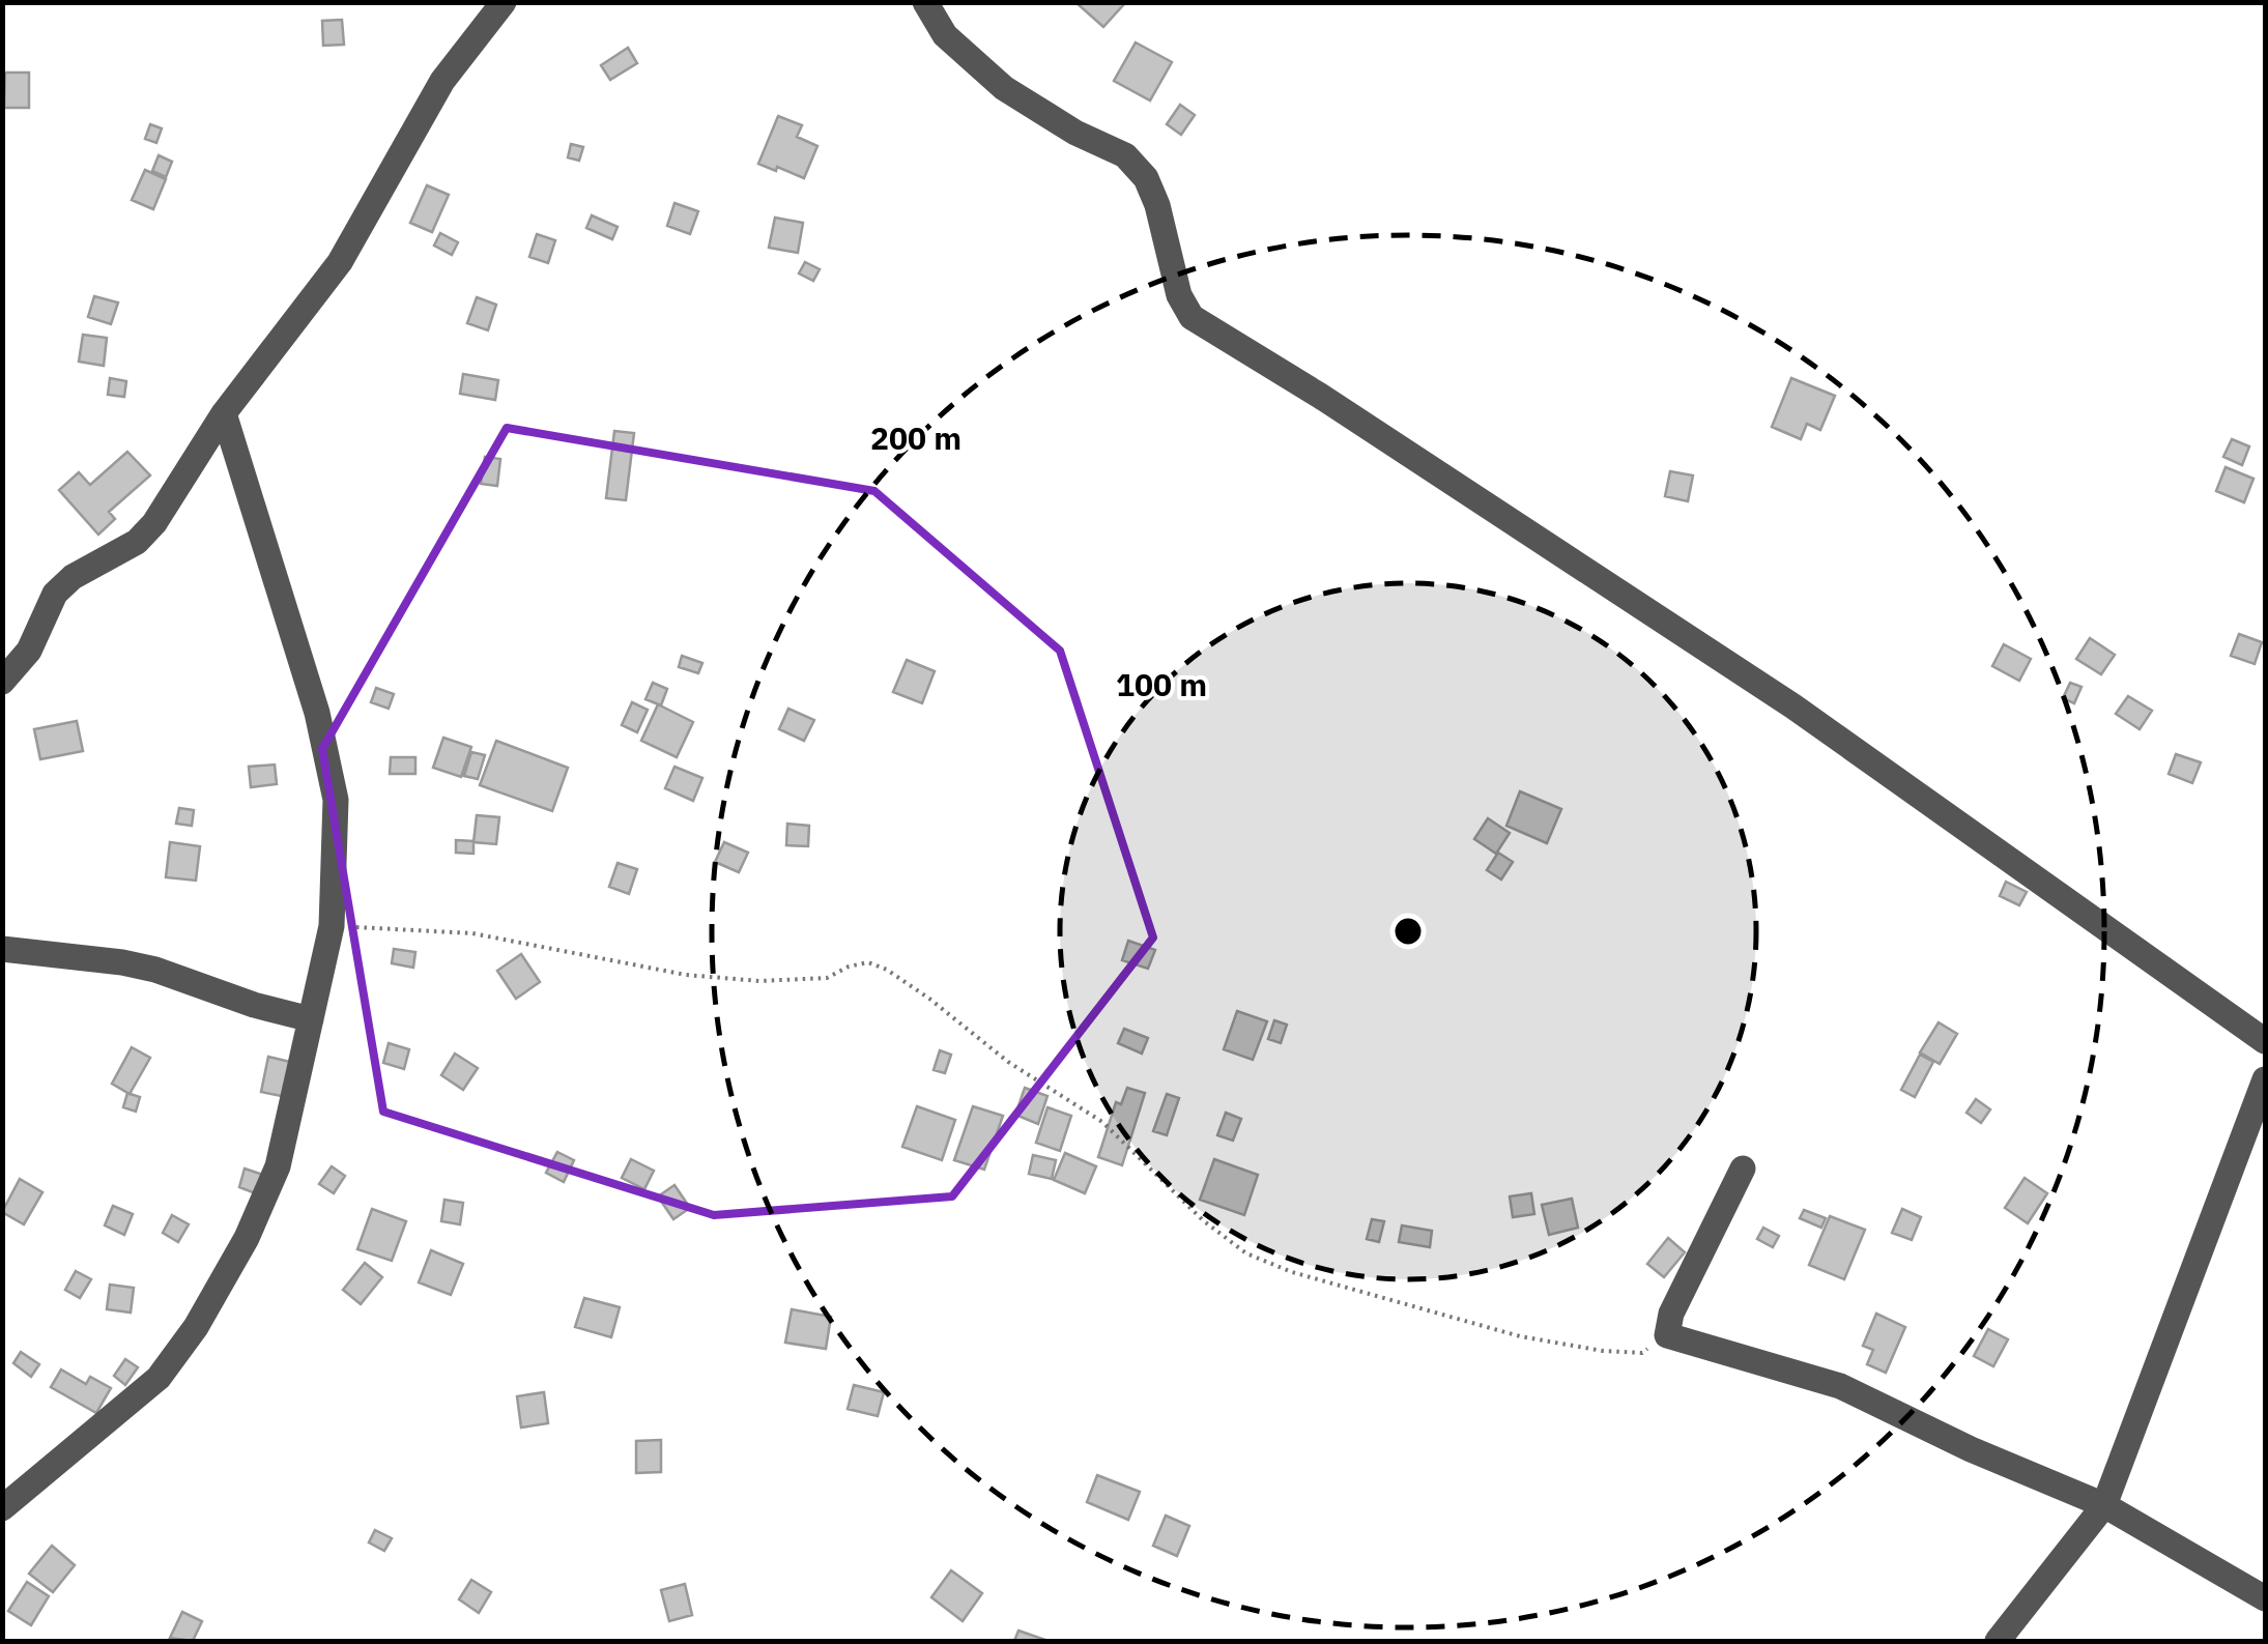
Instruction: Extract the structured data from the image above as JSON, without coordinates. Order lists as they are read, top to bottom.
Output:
{
  "rings": ["200 m", "100 m"]
}
